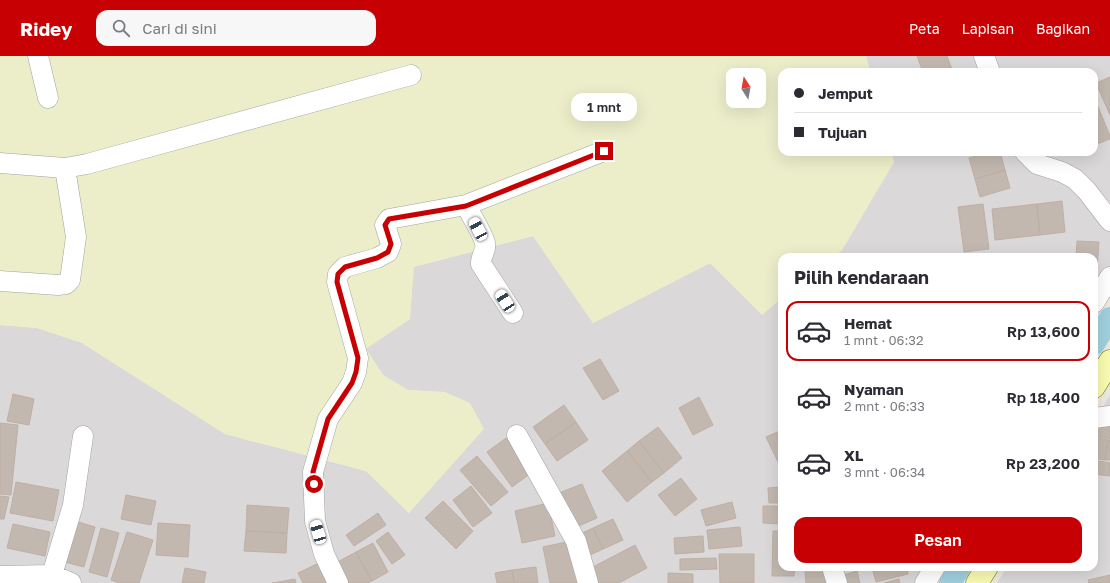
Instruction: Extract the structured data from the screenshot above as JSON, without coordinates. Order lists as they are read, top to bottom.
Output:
{
  "north": "top",
  "page": {
    "header": "Ridey",
    "search": "Cari di sini",
    "nav": ["Peta", "Lapisan", "Bagikan"],
    "banner": ["Jemput", "Tujuan"],
    "bubble": "1 mnt",
    "heading": "Pilih kendaraan",
    "list": [
      {
        "name": "Hemat",
        "note": "1 mnt · 06:32",
        "value": "Rp 13,600"
      },
      {
        "name": "Nyaman",
        "note": "2 mnt · 06:33",
        "value": "Rp 18,400"
      },
      {
        "name": "XL",
        "note": "3 mnt · 06:34",
        "value": "Rp 23,200"
      }
    ],
    "buttons": "Pesan"
  }
}
